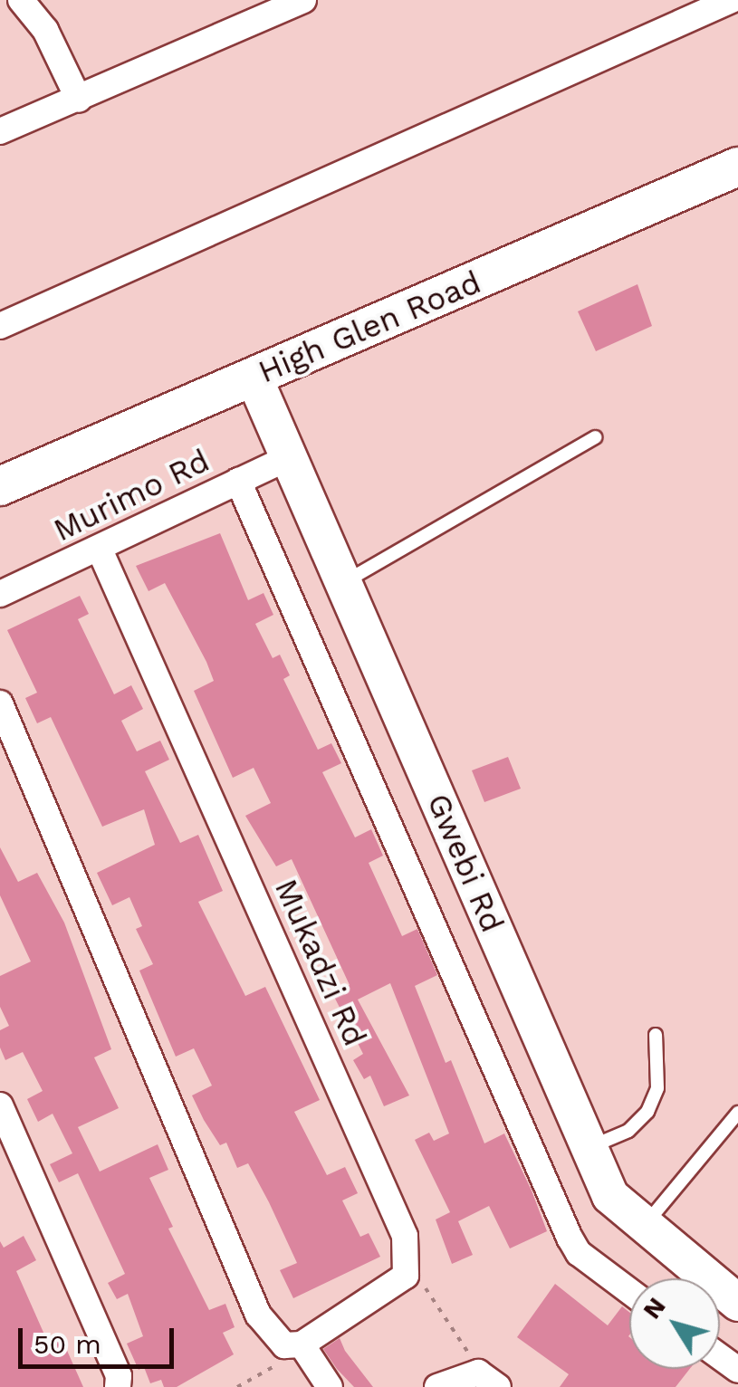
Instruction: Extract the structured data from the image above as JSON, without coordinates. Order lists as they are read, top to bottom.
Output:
{
  "streets": {
    "main road": ["High Glen Road"],
    "street": ["Murimo Rd", "Gwebi Rd", "Mukadzi Rd"]
  },
  "crossings": [
    ["High Glen Road", "Gwebi Rd"],
    ["Murimo Rd", "Gwebi Rd"],
    ["Murimo Rd", "Mukadzi Rd"]
  ],
  "scale_bar": "50 m",
  "north": "top left"
}
